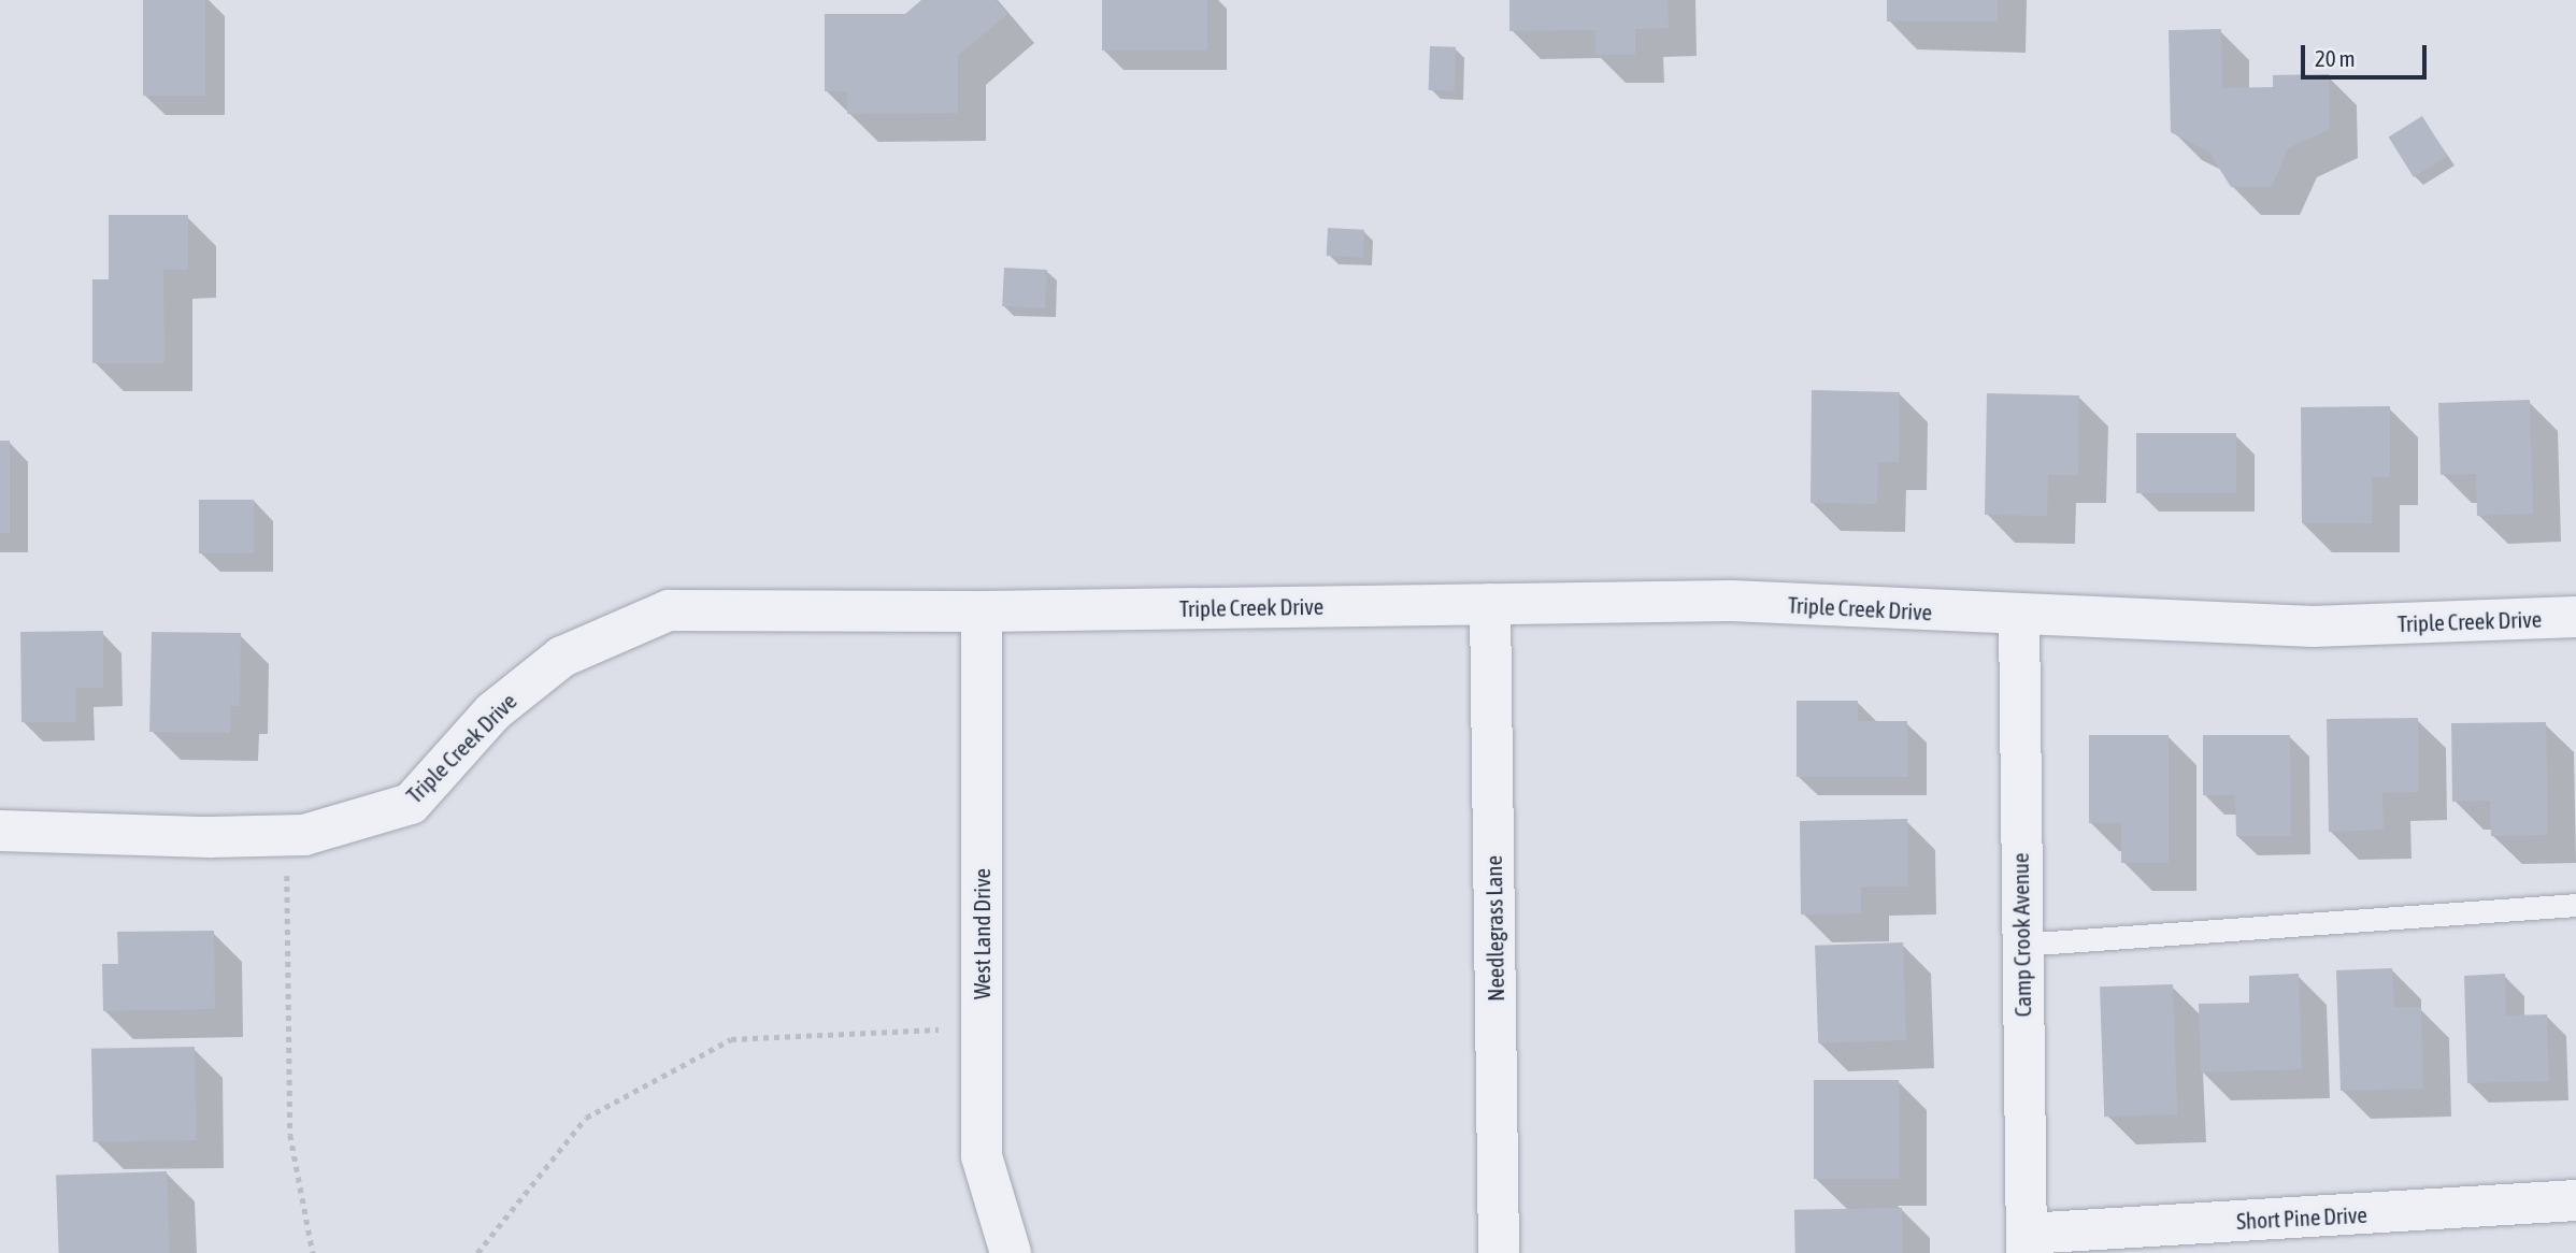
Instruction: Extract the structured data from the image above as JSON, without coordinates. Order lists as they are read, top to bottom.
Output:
{
  "streets": {
    "street": [
      "Triple Creek Drive",
      "Needlegrass Lane",
      "West Land Drive",
      "Camp Crook Avenue",
      "Short Pine Drive"
    ]
  },
  "crossings": [
    ["Triple Creek Drive", "Needlegrass Lane"],
    ["Triple Creek Drive", "West Land Drive"],
    ["Triple Creek Drive", "Camp Crook Avenue"],
    ["Camp Crook Avenue", "Short Pine Drive"]
  ],
  "scale_bar": "20 m"
}
